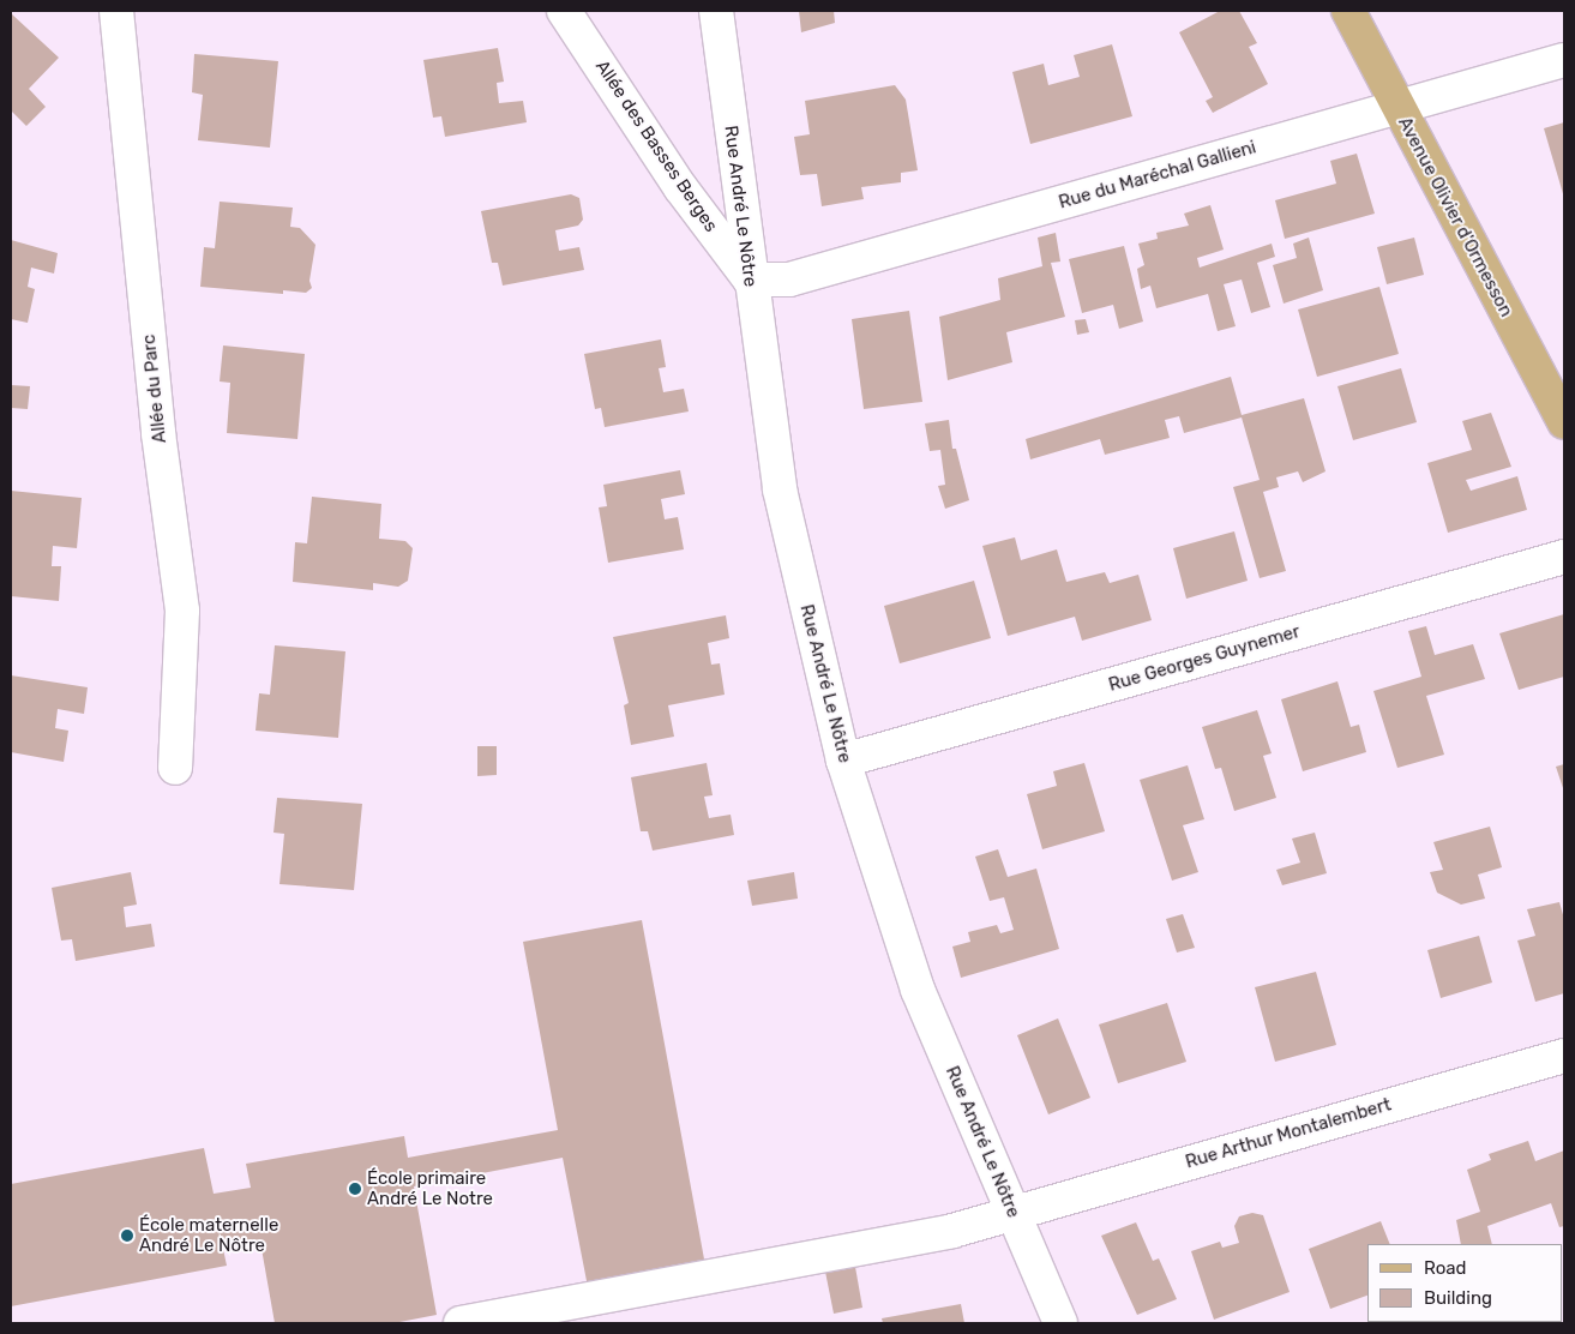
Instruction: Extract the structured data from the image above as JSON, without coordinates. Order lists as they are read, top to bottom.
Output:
{
  "streets": {
    "main road": ["Avenue Olivier d'Ormesson"],
    "street": [
      "Allée des Basses Berges",
      "Rue du Maréchal Gallieni",
      "Rue André Le Nôtre",
      "Allée du Parc",
      "Rue Georges Guynemer",
      "Rue Arthur Montalembert"
    ]
  },
  "crossings": [
    ["Allée des Basses Berges", "Rue du Maréchal Gallieni"],
    ["Allée des Basses Berges", "Rue André Le Nôtre"],
    ["Rue du Maréchal Gallieni", "Rue André Le Nôtre"],
    ["Rue du Maréchal Gallieni", "Avenue Olivier d'Ormesson"],
    ["Rue André Le Nôtre", "Rue Georges Guynemer"],
    ["Rue André Le Nôtre", "Rue Arthur Montalembert"]
  ],
  "places": ["École primaire André Le Notre", "École maternelle André Le Nôtre"],
  "legend": ["Road", "Building"]
}
